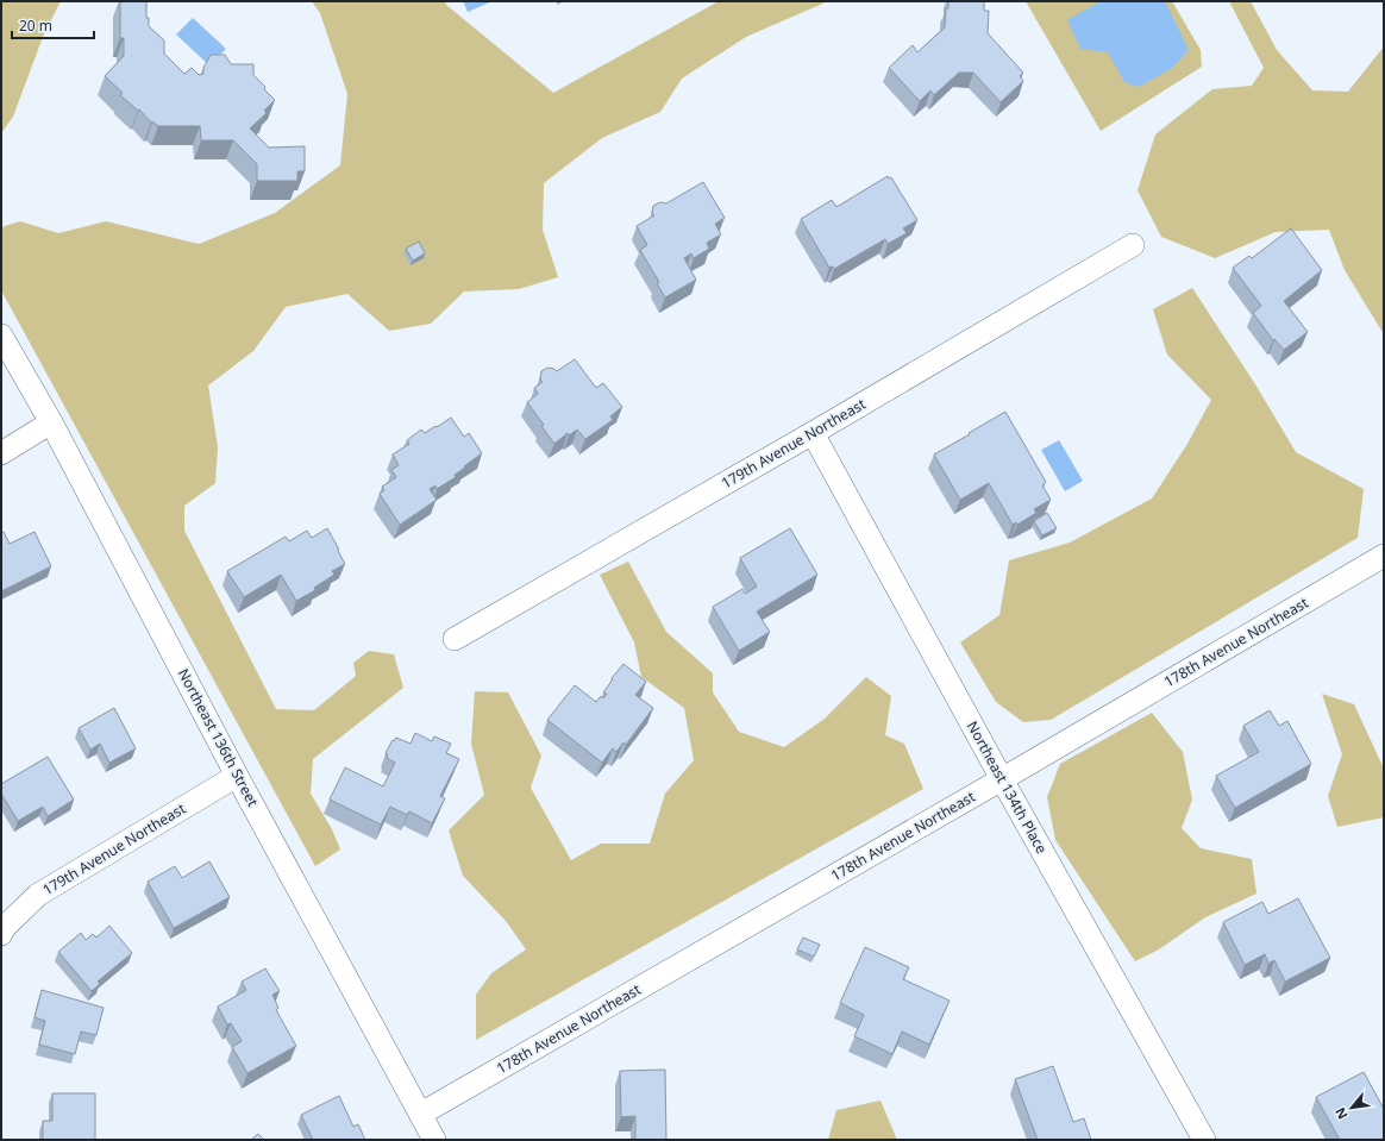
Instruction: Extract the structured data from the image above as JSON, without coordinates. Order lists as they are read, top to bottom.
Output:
{
  "streets": {
    "street": [
      "179th Avenue Northeast",
      "178th Avenue Northeast",
      "Northeast 136th Street",
      "Northeast 134th Place"
    ]
  },
  "crossings": [
    ["179th Avenue Northeast", "Northeast 136th Street"],
    ["179th Avenue Northeast", "Northeast 134th Place"],
    ["178th Avenue Northeast", "Northeast 136th Street"],
    ["178th Avenue Northeast", "Northeast 134th Place"]
  ],
  "scale_bar": "20 m",
  "north": "bottom left"
}
